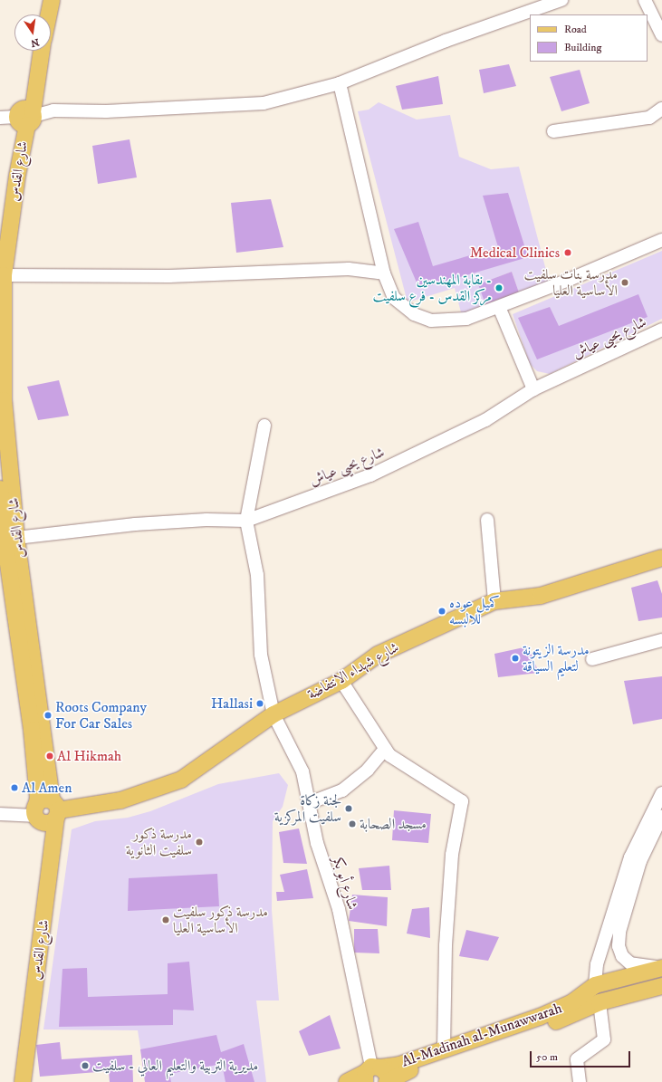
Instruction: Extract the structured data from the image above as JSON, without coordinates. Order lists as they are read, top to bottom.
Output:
{
  "streets": {
    "main road": ["شارع القدس", "شارع شهداء الانتفاضة", "Al-Madīnah al-Munawwarah"],
    "street": ["شارع يحيى عياش", "شارع أبو بكر"]
  },
  "crossings": [
    ["شارع القدس", "شارع يحيى عياش"],
    ["شارع القدس", "شارع شهداء الانتفاضة"],
    ["شارع يحيى عياش", "شارع أبو بكر"],
    ["شارع شهداء الانتفاضة", "شارع أبو بكر"],
    ["شارع أبو بكر", "Al-Madīnah al-Munawwarah"]
  ],
  "places": [
    "Medical Clinics",
    "مدرسة بنات سلفيت الأساسية العليا",
    "نقابة المهندسين - مركز القدس - فرع سلفيت",
    "كميل عوده للالبسه",
    "مدرسة الزيتونة لتعليم السياقة",
    "Hallasi",
    "Roots Company For Car Sales",
    "Al Hikmah",
    "Al Amen",
    "لجنة زكاة سلفيت المركزية",
    "مسجد الصحابة",
    "مدرسة ذكور سلفيت الثانوية",
    "مدرسة ذكور سلفيت الأساسية العليا",
    "مديرية التربية والتعليم العالي - سلفيت"
  ],
  "legend": ["Road", "Building"],
  "scale_bar": "50 m",
  "north": "bottom"
}
